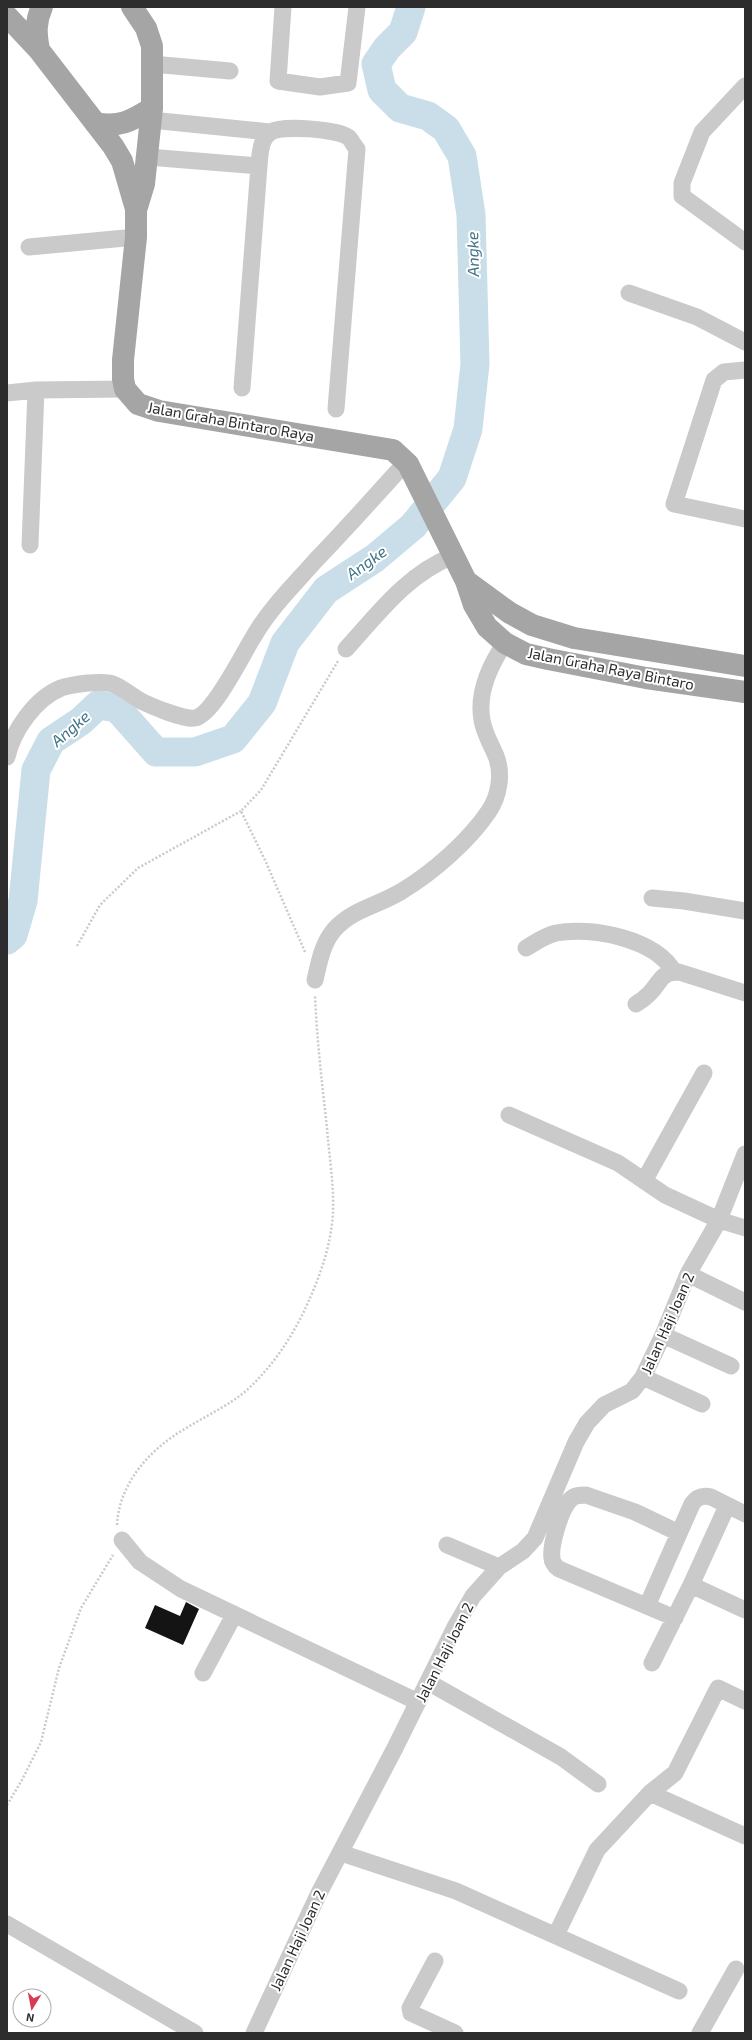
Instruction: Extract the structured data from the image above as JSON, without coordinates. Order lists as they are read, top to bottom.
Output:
{
  "streets": {
    "main road": ["Jalan Graha Bintaro Raya", "Jalan Graha Raya Bintaro"],
    "street": ["Jalan Haji Joan 2"]
  },
  "crossings": [
    ["Jalan Graha Bintaro Raya", "Jalan Graha Raya Bintaro"]
  ],
  "water": ["Angke"],
  "north": "bottom"
}
